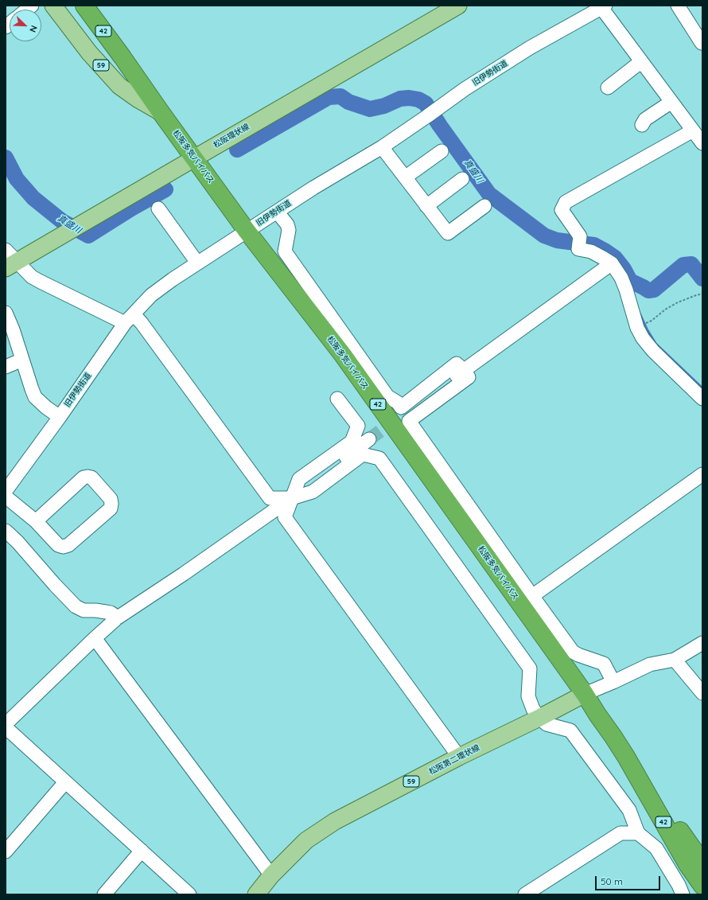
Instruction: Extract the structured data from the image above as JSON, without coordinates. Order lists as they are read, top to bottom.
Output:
{
  "streets": {
    "highway": ["42", "松阪多気バイパス"],
    "main road": ["59", "松阪環状線", "松阪第二環状線"],
    "street": ["旧伊勢街道"]
  },
  "crossings": [
    ["59", "松阪多気バイパス"],
    ["旧伊勢街道", "松阪多気バイパス"],
    ["松阪環状線", "松阪多気バイパス"],
    ["松阪多気バイパス", "松阪第二環状線"]
  ],
  "water": ["真盛川"],
  "scale_bar": "50 m",
  "north": "bottom right"
}
